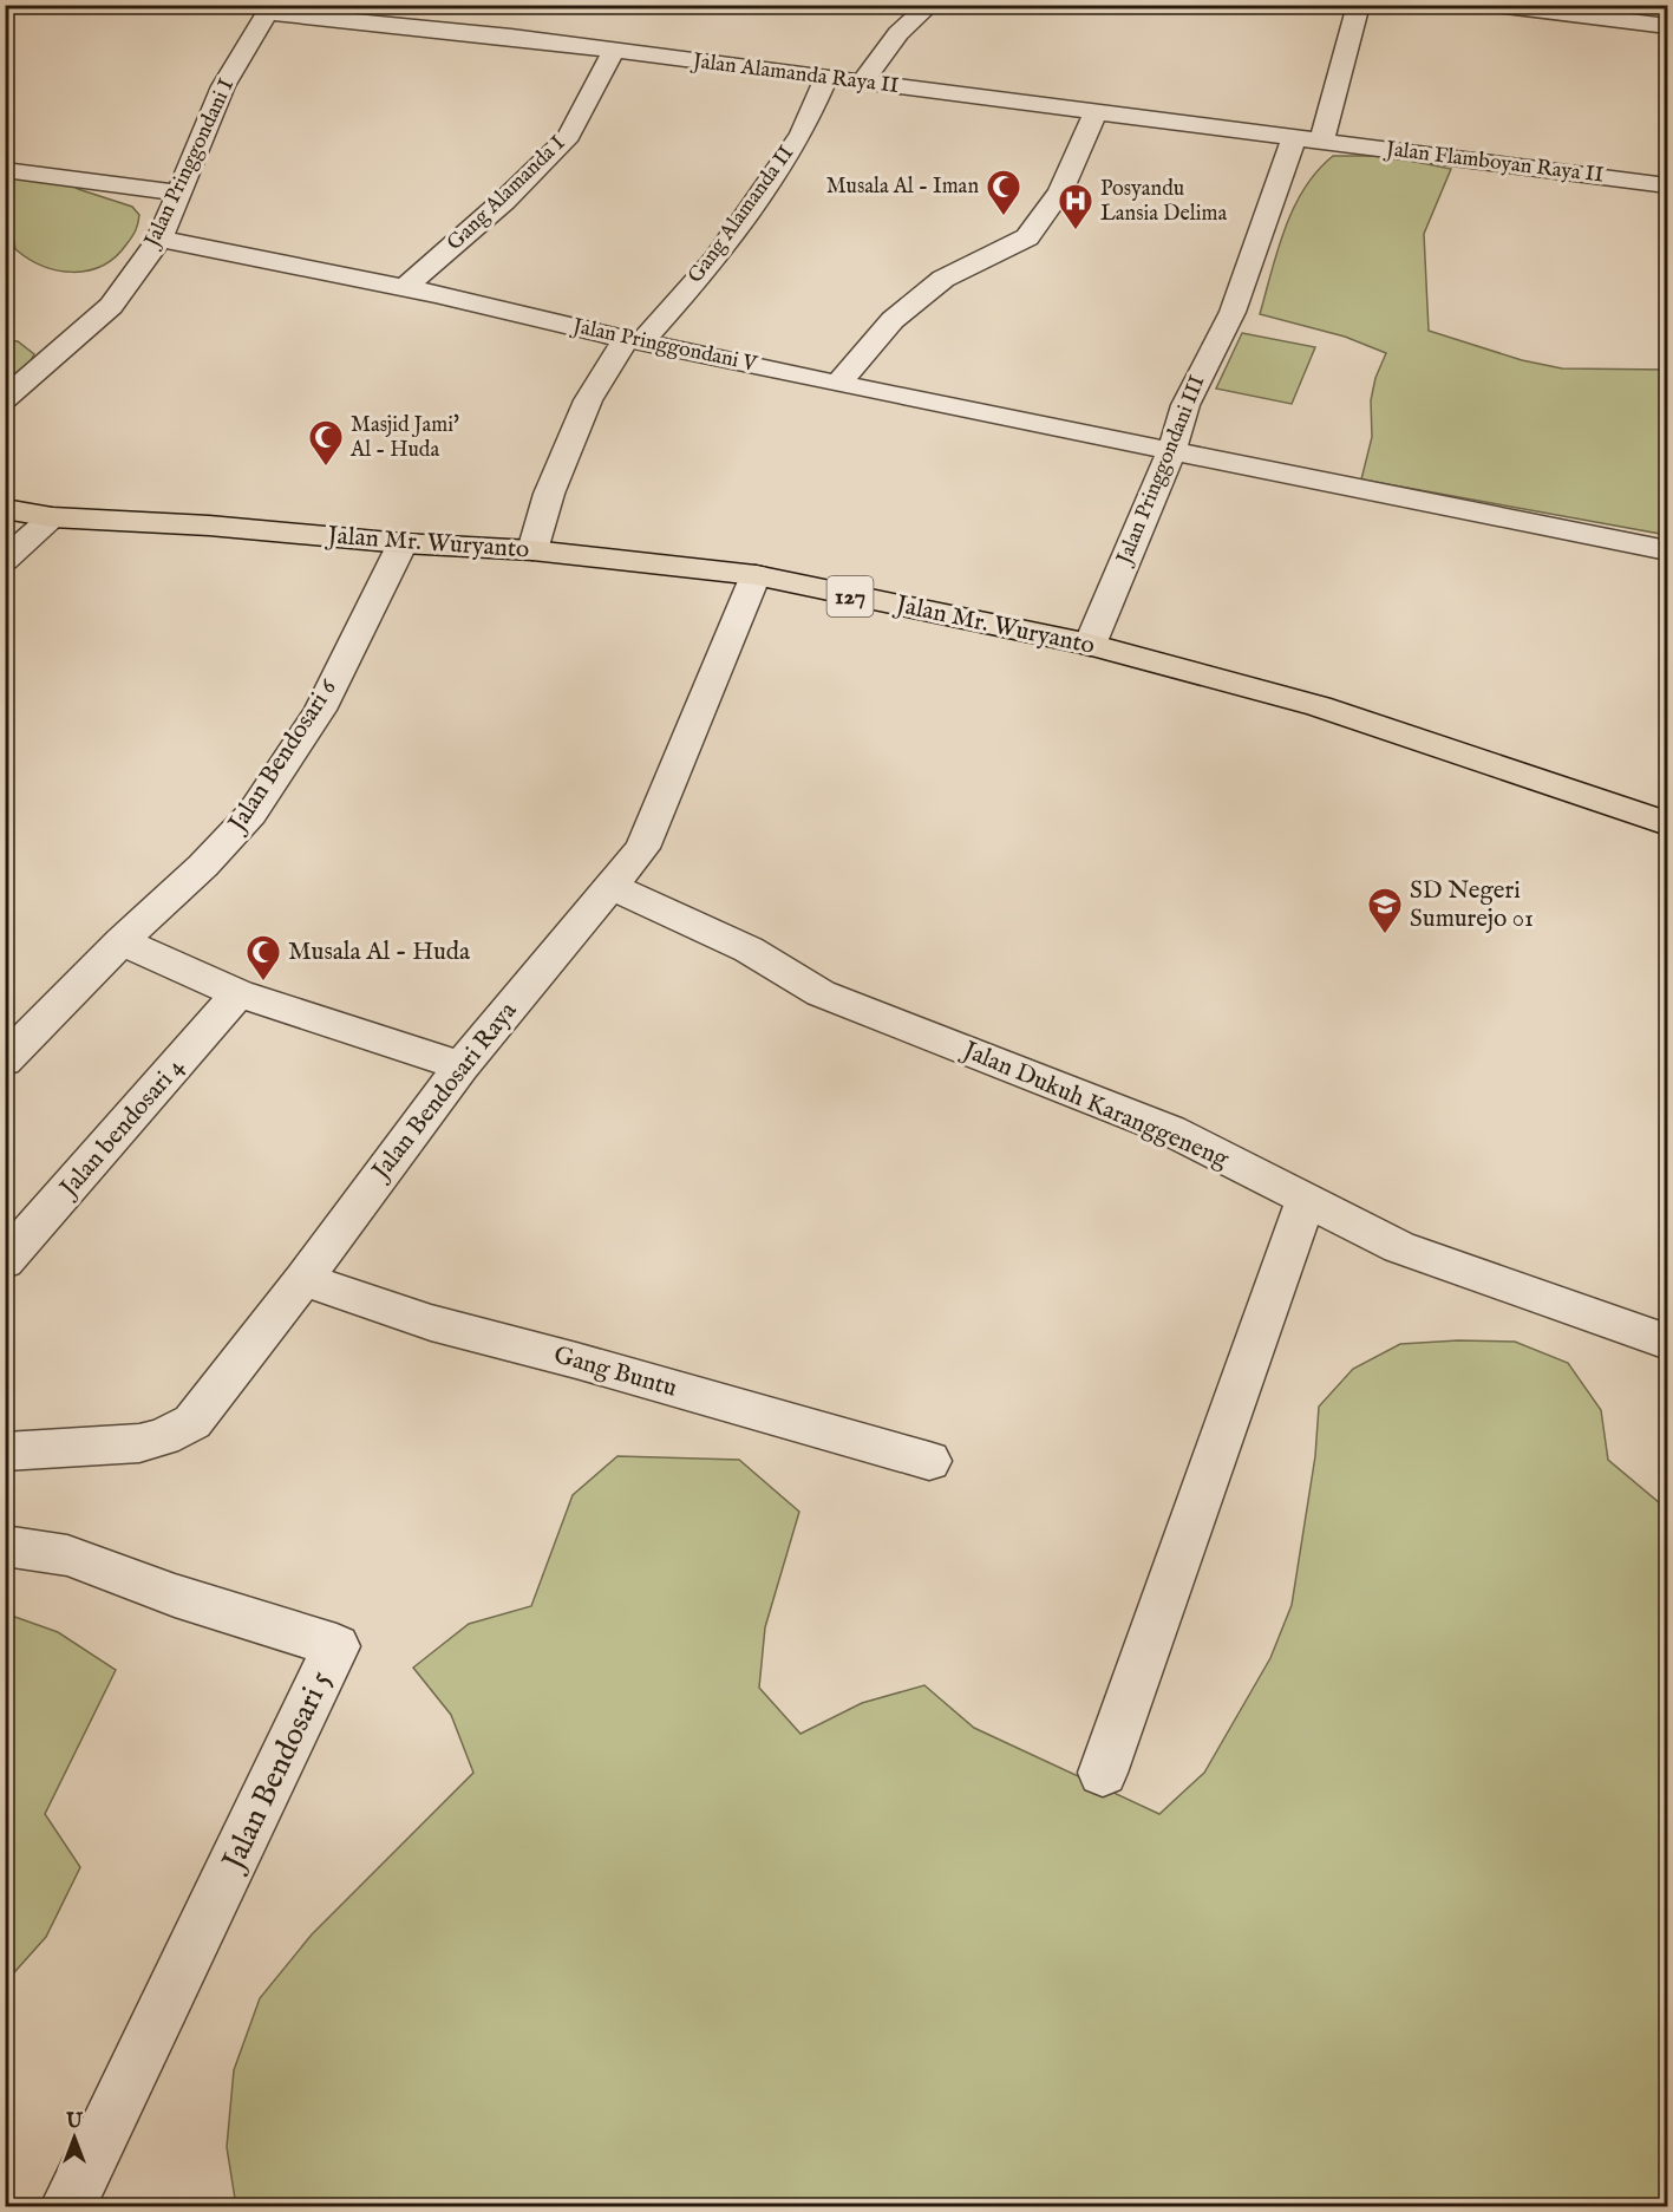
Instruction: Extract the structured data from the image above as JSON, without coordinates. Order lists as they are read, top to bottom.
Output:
{
  "streets": {
    "main road": ["Jalan Mr. Wuryanto", "127"],
    "street": [
      "Jalan Alamanda Raya II",
      "Jalan Pringgondani I",
      "Jalan Flamboyan Raya II",
      "Gang Alamanda I",
      "Gang Alamanda II",
      "Jalan Pringgondani V",
      "Jalan Pringgondani III",
      "Jalan Bendosari 6",
      "Jalan Bendosari Raya",
      "Jalan Dukuh Karanggeneng",
      "Jalan bendosari 4",
      "Gang Buntu",
      "Jalan Bendosari 5"
    ]
  },
  "crossings": [
    ["Jalan Alamanda Raya II", "Jalan Pringgondani I"],
    ["Jalan Alamanda Raya II", "Jalan Flamboyan Raya II"],
    ["Jalan Alamanda Raya II", "Gang Alamanda I"],
    ["Jalan Alamanda Raya II", "Gang Alamanda II"],
    ["Jalan Alamanda Raya II", "Jalan Pringgondani III"],
    ["Jalan Pringgondani I", "Jalan Pringgondani V"],
    ["Jalan Flamboyan Raya II", "Jalan Pringgondani III"],
    ["Gang Alamanda I", "Jalan Pringgondani V"],
    ["Gang Alamanda II", "Jalan Pringgondani V"],
    ["Gang Alamanda II", "Jalan Mr. Wuryanto"],
    ["Jalan Pringgondani V", "Jalan Pringgondani III"],
    ["Jalan Pringgondani III", "Jalan Mr. Wuryanto"],
    ["Jalan Mr. Wuryanto", "Jalan Bendosari 6"],
    ["Jalan Mr. Wuryanto", "Jalan Bendosari Raya"],
    ["Jalan Bendosari Raya", "Jalan Dukuh Karanggeneng"],
    ["Jalan Bendosari Raya", "Gang Buntu"]
  ],
  "places": {
    "mosque": ["Musala Al - Iman", "Masjid Jami' Al - Huda", "Musala Al - Huda"],
    "hospital": ["Posyandu Lansia Delima"],
    "school or university": ["SD Negeri Sumurejo 01"]
  },
  "north": "top"
}
